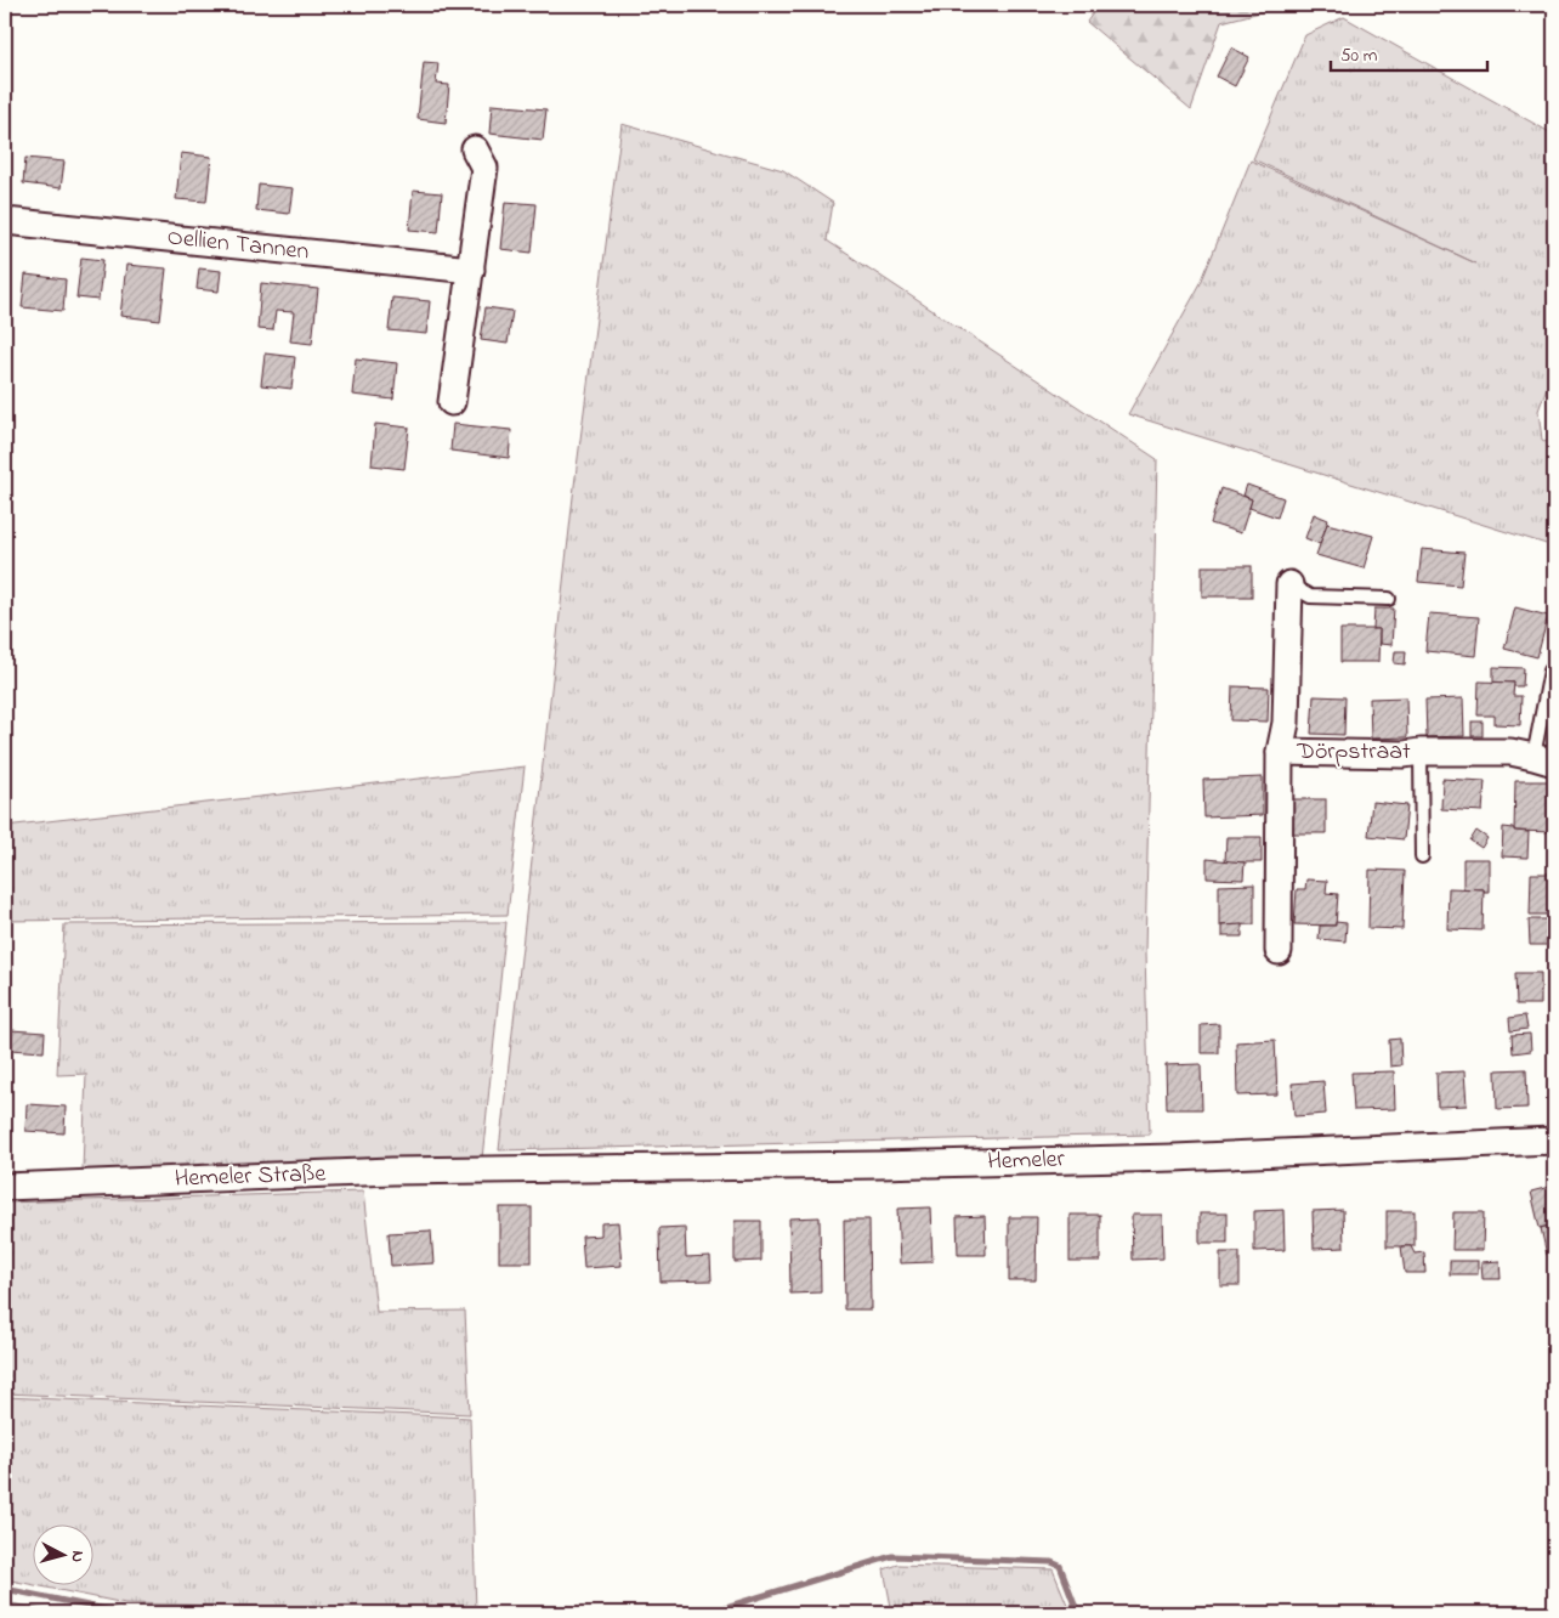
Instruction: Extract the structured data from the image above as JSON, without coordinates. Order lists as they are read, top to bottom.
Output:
{
  "streets": {
    "street": [
      "Oellien Tannen",
      "Dörpstraat",
      "Hemeler",
      "Hemeler Straße"
    ]
  },
  "crossings": [
    ["Hemeler", "Hemeler Straße"]
  ],
  "scale_bar": "50 m",
  "north": "right"
}
